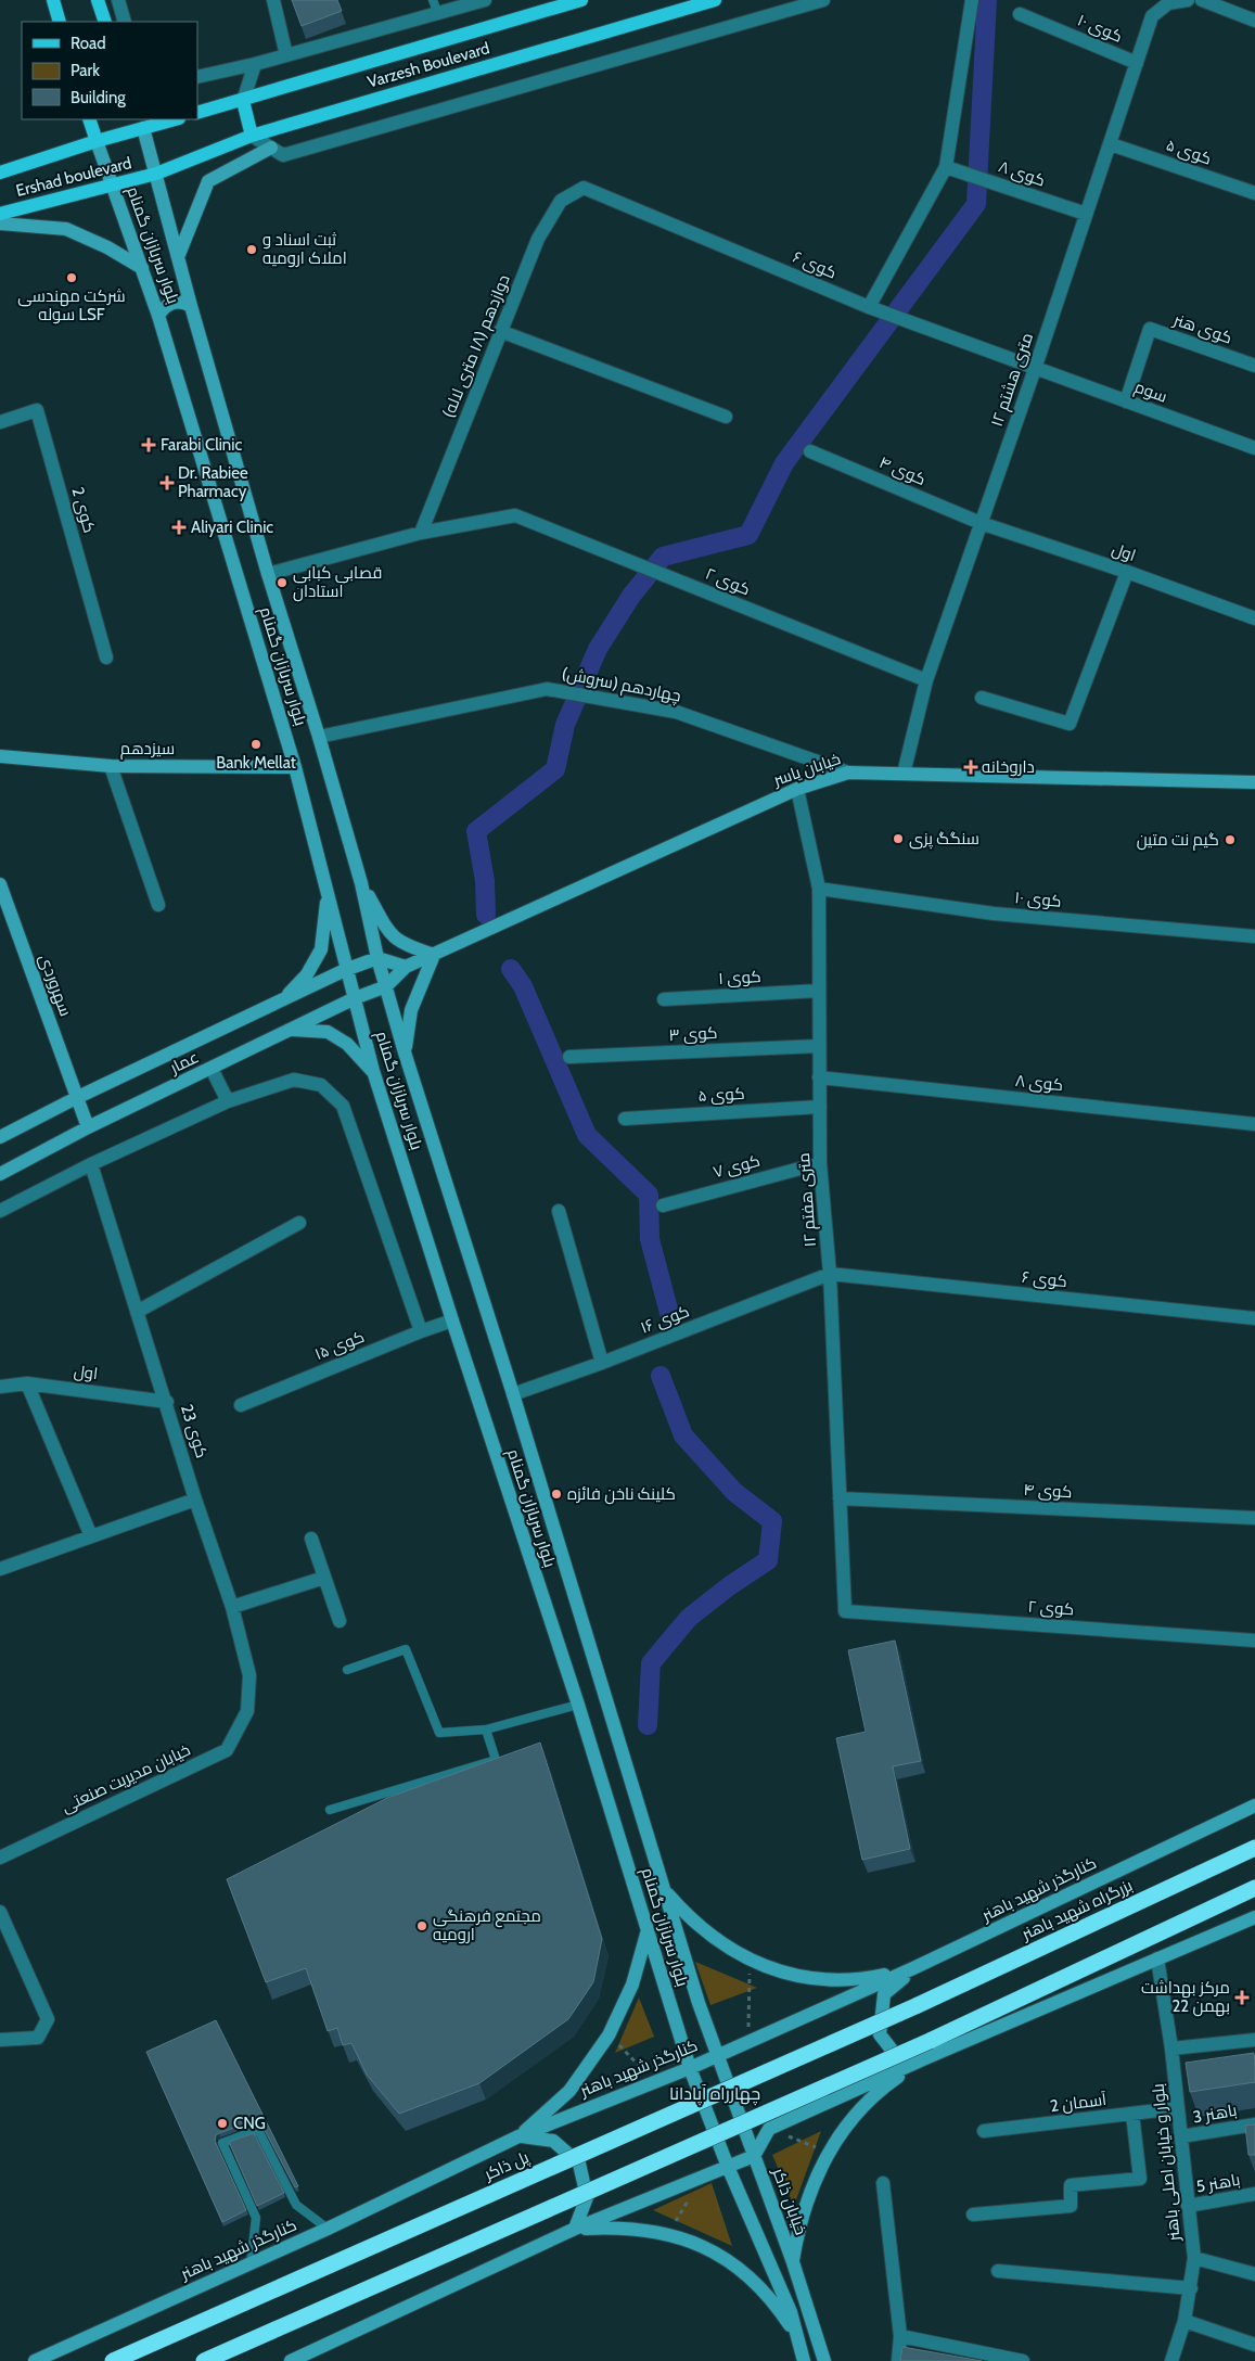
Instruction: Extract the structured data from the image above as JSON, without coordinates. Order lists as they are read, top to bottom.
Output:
{
  "streets": {
    "highway": ["بزرگراه شهید باهنر", "پل ذاکر"],
    "main road": [
      "Varzesh Boulevard",
      "Ershad boulevard",
      "بلوار سربازان گمنام",
      "سیزدهم",
      "خیابان یاسر",
      "سهروردی",
      "عمار",
      "کنارگذر شهید باهنر",
      "خیابان ذاکر"
    ],
    "street": [
      "کوی ۱۰",
      "کوی ۵",
      "کوی ۸",
      "کوی ۶",
      "کوی هنر",
      "دوازدهم (۱۸ متری لاله)",
      "۱۲ متری هشتم",
      "سوم",
      "کوی ۴",
      "کوی 2",
      "اول",
      "کوی ۲",
      "چهاردهم (سروش)",
      "کوی ۱",
      "کوی ۳",
      "کوی ۷",
      "۱۲ متری هفتم",
      "کوی ۱۶",
      "کوی ۱۵",
      "کوی 23",
      "خیابان مدیریت صنعتی",
      "آسمان 2",
      "باهنر 3",
      "بلوار و خیابان اصلی باهنر",
      "باهنر 5"
    ]
  },
  "crossings": [
    ["کوی ۱۰", "۱۲ متری هشتم"],
    ["کوی ۱۰", "۱۲ متری هفتم"],
    ["Varzesh Boulevard", "Ershad boulevard"],
    ["Varzesh Boulevard", "بلوار سربازان گمنام"],
    ["کوی ۵", "۱۲ متری هشتم"],
    ["کوی ۵", "۱۲ متری هفتم"],
    ["کوی ۸", "۱۲ متری هشتم"],
    ["کوی ۸", "۱۲ متری هفتم"],
    ["Ershad boulevard", "بلوار سربازان گمنام"],
    ["بلوار سربازان گمنام", "چهاردهم (سروش)"],
    ["بلوار سربازان گمنام", "سیزدهم"],
    ["بلوار سربازان گمنام", "خیابان یاسر"],
    ["بلوار سربازان گمنام", "عمار"],
    ["بلوار سربازان گمنام", "کوی ۱۶"],
    ["بلوار سربازان گمنام", "کوی ۱۵"],
    ["بلوار سربازان گمنام", "کنارگذر شهید باهنر"],
    ["بلوار سربازان گمنام", "خیابان ذاکر"],
    ["کوی ۶", "دوازدهم (۱۸ متری لاله)"],
    ["کوی ۶", "۱۲ متری هشتم"],
    ["کوی ۶", "سوم"],
    ["کوی ۶", "۱۲ متری هفتم"],
    ["کوی ۶", "کوی ۱۶"],
    ["کوی هنر", "سوم"],
    ["دوازدهم (۱۸ متری لاله)", "کوی ۲"],
    ["۱۲ متری هشتم", "سوم"],
    ["۱۲ متری هشتم", "کوی ۴"],
    ["۱۲ متری هشتم", "اول"],
    ["۱۲ متری هشتم", "کوی ۲"],
    ["۱۲ متری هشتم", "خیابان یاسر"],
    ["کوی ۴", "اول"],
    ["کوی ۴", "۱۲ متری هفتم"],
    ["اول", "کوی 23"],
    ["کوی ۲", "۱۲ متری هفتم"],
    ["چهاردهم (سروش)", "خیابان یاسر"],
    ["خیابان یاسر", "عمار"],
    ["خیابان یاسر", "۱۲ متری هفتم"],
    ["کوی ۱", "۱۲ متری هفتم"],
    ["سهروردی", "عمار"],
    ["کوی ۳", "۱۲ متری هفتم"],
    ["کوی ۷", "۱۲ متری هفتم"],
    ["۱۲ متری هفتم", "کوی ۱۶"],
    ["کوی 23", "خیابان مدیریت صنعتی"],
    ["کنارگذر شهید باهنر", "خیابان ذاکر"],
    ["بزرگراه شهید باهنر", "پل ذاکر"],
    ["آسمان 2", "بلوار و خیابان اصلی باهنر"],
    ["باهنر 3", "بلوار و خیابان اصلی باهنر"],
    ["بلوار و خیابان اصلی باهنر", "باهنر 5"]
  ],
  "districts": ["چهارراه آپادانا"],
  "places": {
    "other": [
      "ثبت اسناد و املاک ارومیه",
      "شرکت مهندسی سوله LSF",
      "قصابی کبابی استادان",
      "Bank Mellat",
      "سنگگ پزی",
      "گیم نت متین",
      "کلینک ناخن فائزه",
      "مجتمع فرهنگی ارومیه",
      "CNG"
    ],
    "health": [
      "Farabi Clinic",
      "Dr. Rabiee Pharmacy",
      "Aliyari Clinic",
      "داروخانه",
      "مرکز بهداشت 22 بهمن"
    ]
  },
  "legend": ["Road", "Park", "Building"]
}
